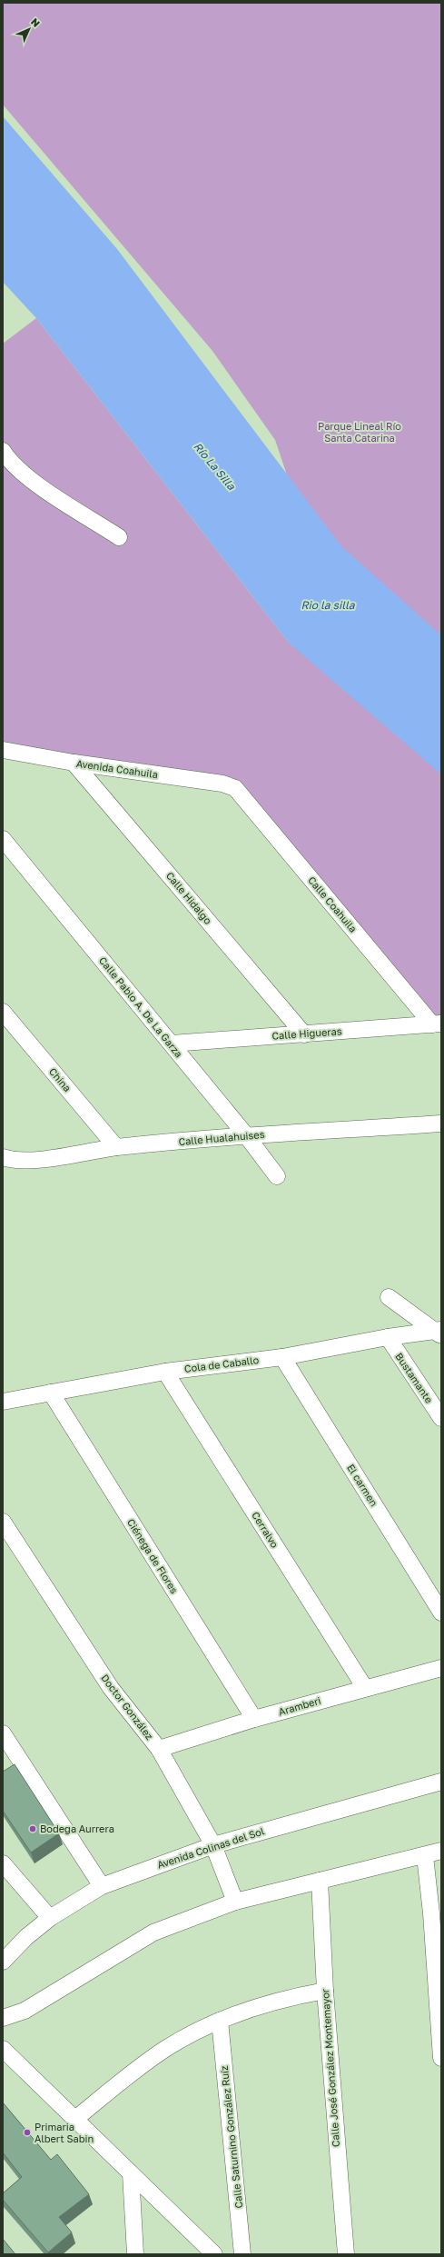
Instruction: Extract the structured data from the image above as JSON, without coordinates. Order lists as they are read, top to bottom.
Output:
{
  "streets": {
    "street": [
      "Avenida Coahuila",
      "Calle Hidalgo",
      "Calle Coahuila",
      "Calle Pablo A. De La Garza",
      "Calle Higueras",
      "China",
      "Calle Hualahuises",
      "Cola de Caballo",
      "Bustamante",
      "El carmen",
      "Cerralvo",
      "Ciénega de Flores",
      "Aramberi",
      "Doctor González",
      "Avenida Colinas del Sol",
      "Calle José González Montemayor",
      "Calle Saturnino González Ruíz"
    ]
  },
  "crossings": [
    ["Avenida Coahuila", "Calle Hidalgo"],
    ["Avenida Coahuila", "Calle Coahuila"],
    ["Calle Hidalgo", "Calle Higueras"],
    ["Calle Coahuila", "Calle Higueras"],
    ["Calle Pablo A. De La Garza", "Calle Higueras"],
    ["Calle Pablo A. De La Garza", "Calle Hualahuises"],
    ["China", "Calle Hualahuises"],
    ["Cola de Caballo", "Bustamante"],
    ["Cola de Caballo", "El carmen"],
    ["Cola de Caballo", "Cerralvo"],
    ["Cola de Caballo", "Ciénega de Flores"],
    ["Cerralvo", "Aramberi"],
    ["Ciénega de Flores", "Aramberi"],
    ["Aramberi", "Doctor González"],
    ["Doctor González", "Avenida Colinas del Sol"]
  ],
  "water": ["Río La Silla", "Rio la silla"],
  "parks": ["Parque Lineal Río Santa Catarina"],
  "places": ["Bodega Aurrera", "Primaria Albert Sabin"],
  "north": "top right"
}
